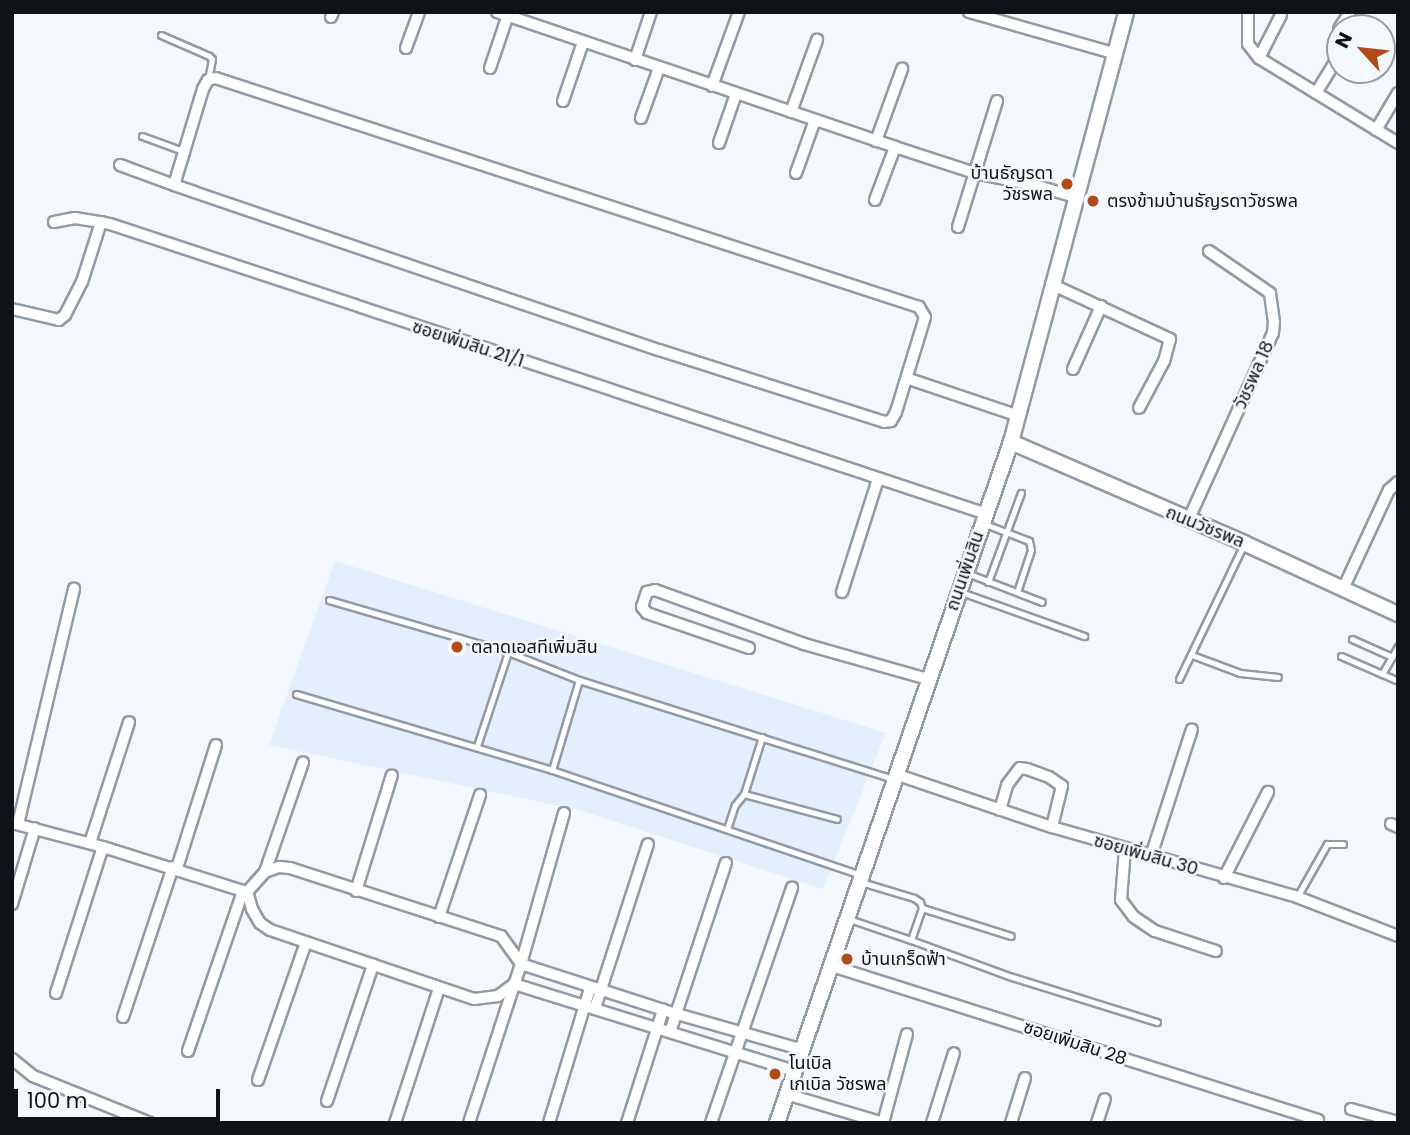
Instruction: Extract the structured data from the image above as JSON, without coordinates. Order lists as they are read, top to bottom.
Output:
{
  "streets": {
    "street": [
      "ซอยเพิ่มสิน 21/1",
      "วัชรพล 18",
      "ถนนวัชรพล",
      "ถนนเพิ่มสิน",
      "ซอยเพิ่มสิน 30",
      "ซอยเพิ่มสิน 28"
    ]
  },
  "crossings": [
    ["ซอยเพิ่มสิน 21/1", "ถนนเพิ่มสิน"],
    ["วัชรพล 18", "ถนนวัชรพล"],
    ["ถนนวัชรพล", "ถนนเพิ่มสิน"],
    ["ถนนเพิ่มสิน", "ซอยเพิ่มสิน 30"],
    ["ถนนเพิ่มสิน", "ซอยเพิ่มสิน 28"]
  ],
  "places": [
    "บ้านธัญรดา วัชรพล",
    "ตรงข้ามบ้านธัญรดาวัชรพล",
    "ตลาดเอสทีเพิ่มสิน",
    "บ้านเกร็ดฟ้า",
    "โนเบิล เกเบิล วัชรพล"
  ],
  "scale_bar": "100 m",
  "north": "top left"
}
